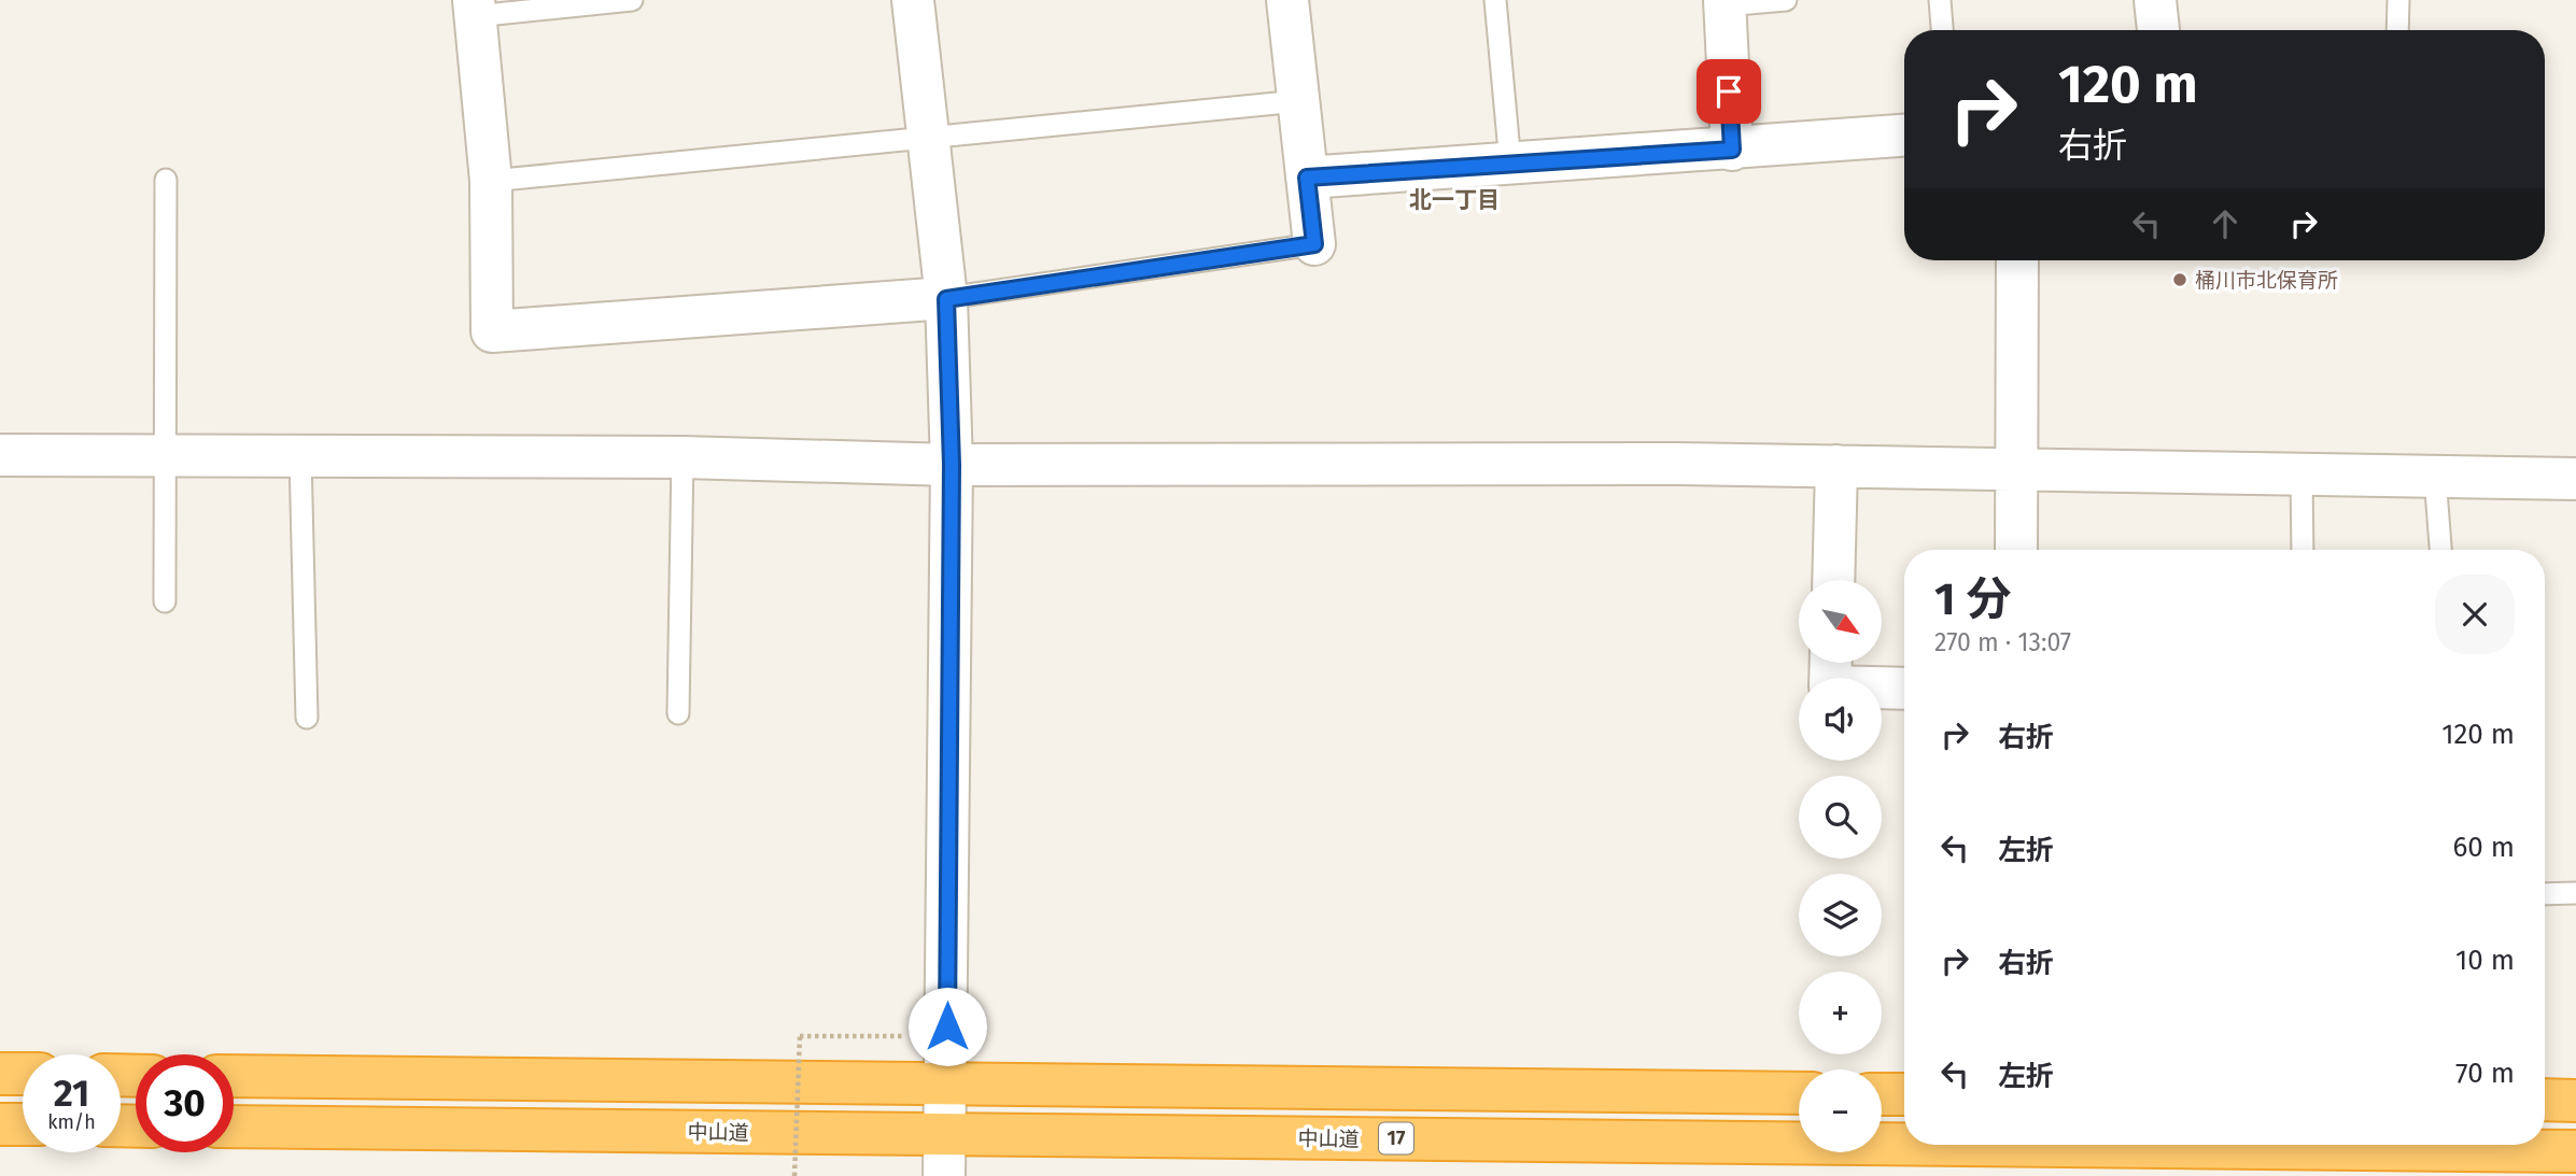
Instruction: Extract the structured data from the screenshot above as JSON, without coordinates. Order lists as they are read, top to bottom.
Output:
{
  "streets": {
    "highway": ["中山道", "17"]
  },
  "districts": ["北一丁目"],
  "places": ["桶川市北保育所"],
  "north": "bottom right",
  "page": {
    "turn": ["120 m", "右折"],
    "heading": ["1 分", "270 m · 13:07"],
    "map_buttons": ["+", "−"],
    "list": [
      {
        "name": "右折",
        "value": "120 m"
      },
      {
        "name": "左折",
        "value": "60 m"
      },
      {
        "name": "右折",
        "value": "10 m"
      },
      {
        "name": "左折",
        "value": "70 m"
      }
    ],
    "speed": "21 km/h",
    "limit": "30"
  }
}
